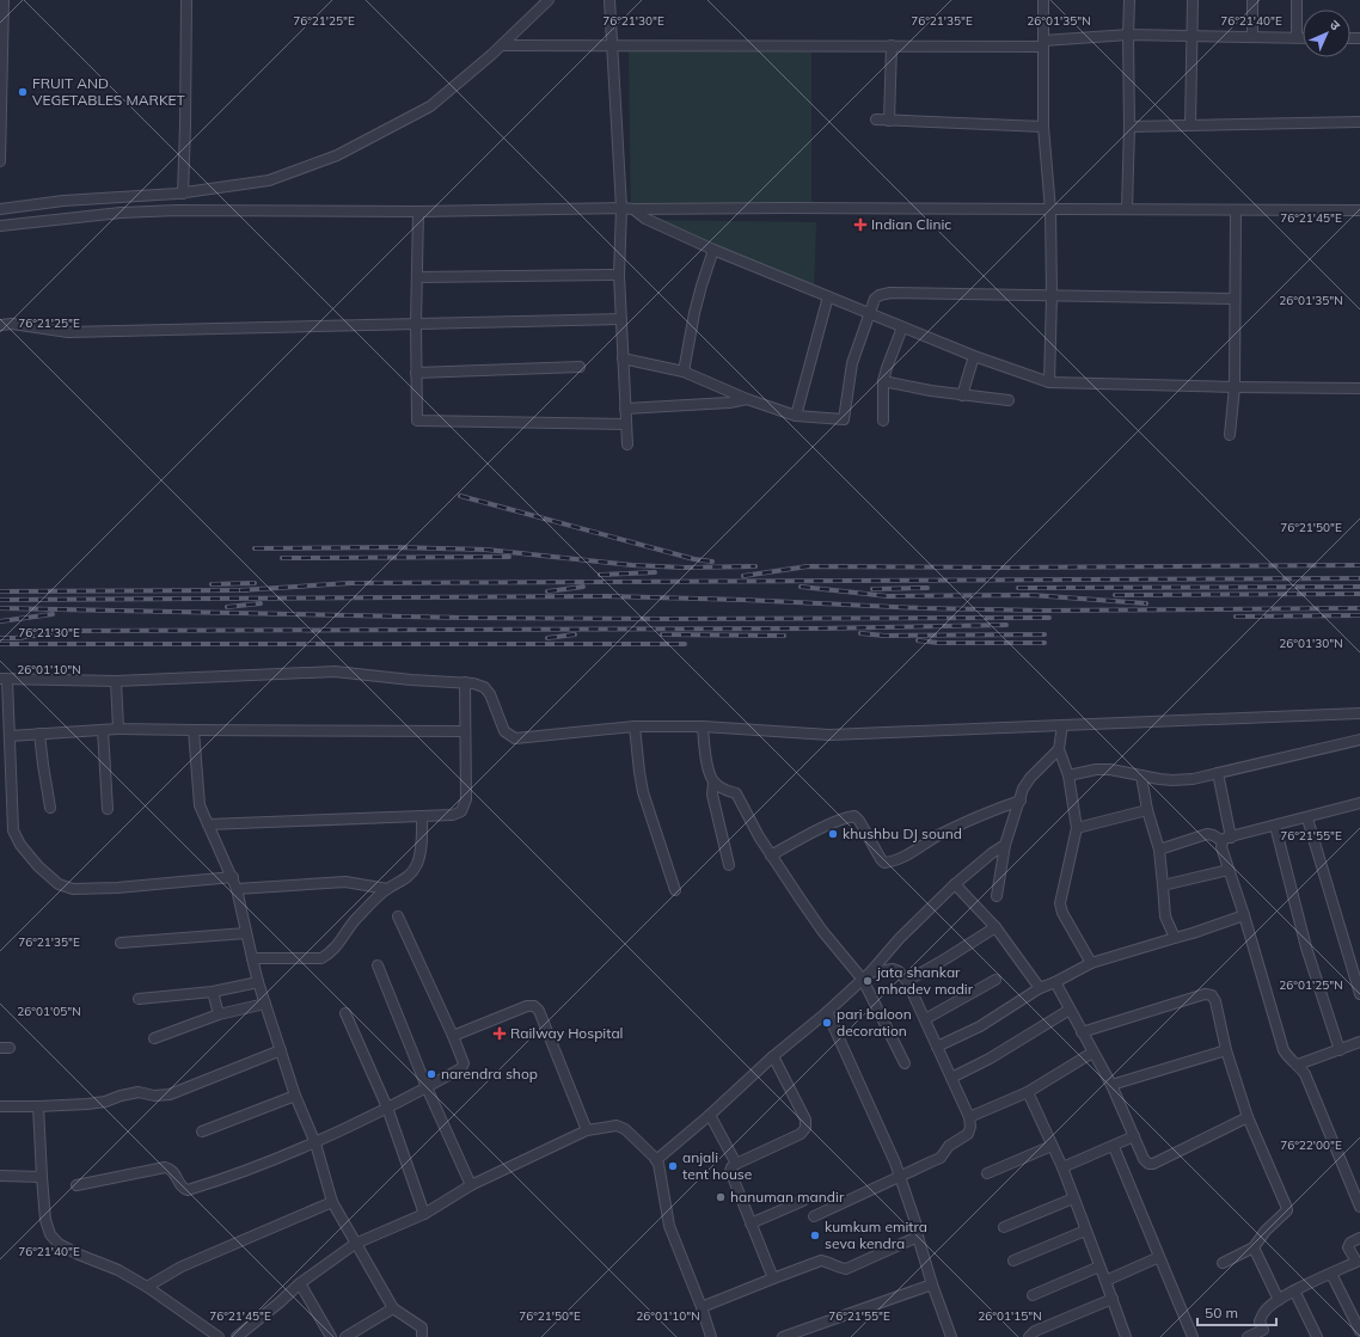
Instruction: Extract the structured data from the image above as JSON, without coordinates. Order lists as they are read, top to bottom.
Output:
{
  "places": {
    "other": [
      "FRUIT AND VEGETABLES MARKET",
      "khushbu DJ sound",
      "jata shankar mhadev madir",
      "pari baloon decoration",
      "narendra shop",
      "anjali tent house",
      "hanuman mandir",
      "kumkum emitra seva kendra"
    ],
    "health": ["Indian Clinic", "Railway Hospital"]
  },
  "scale_bar": "50 m",
  "north": "top right",
  "coordinates": [
    "76°21'25\"E",
    "76°21'30\"E",
    "76°21'35\"E",
    "26°01'35\"N",
    "76°21'40\"E",
    "76°21'45\"E",
    "76°21'50\"E",
    "26°01'30\"N",
    "26°01'10\"N",
    "76°21'55\"E",
    "26°01'25\"N",
    "26°01'05\"N",
    "76°22'00\"E",
    "26°01'15\"N"
  ]
}
